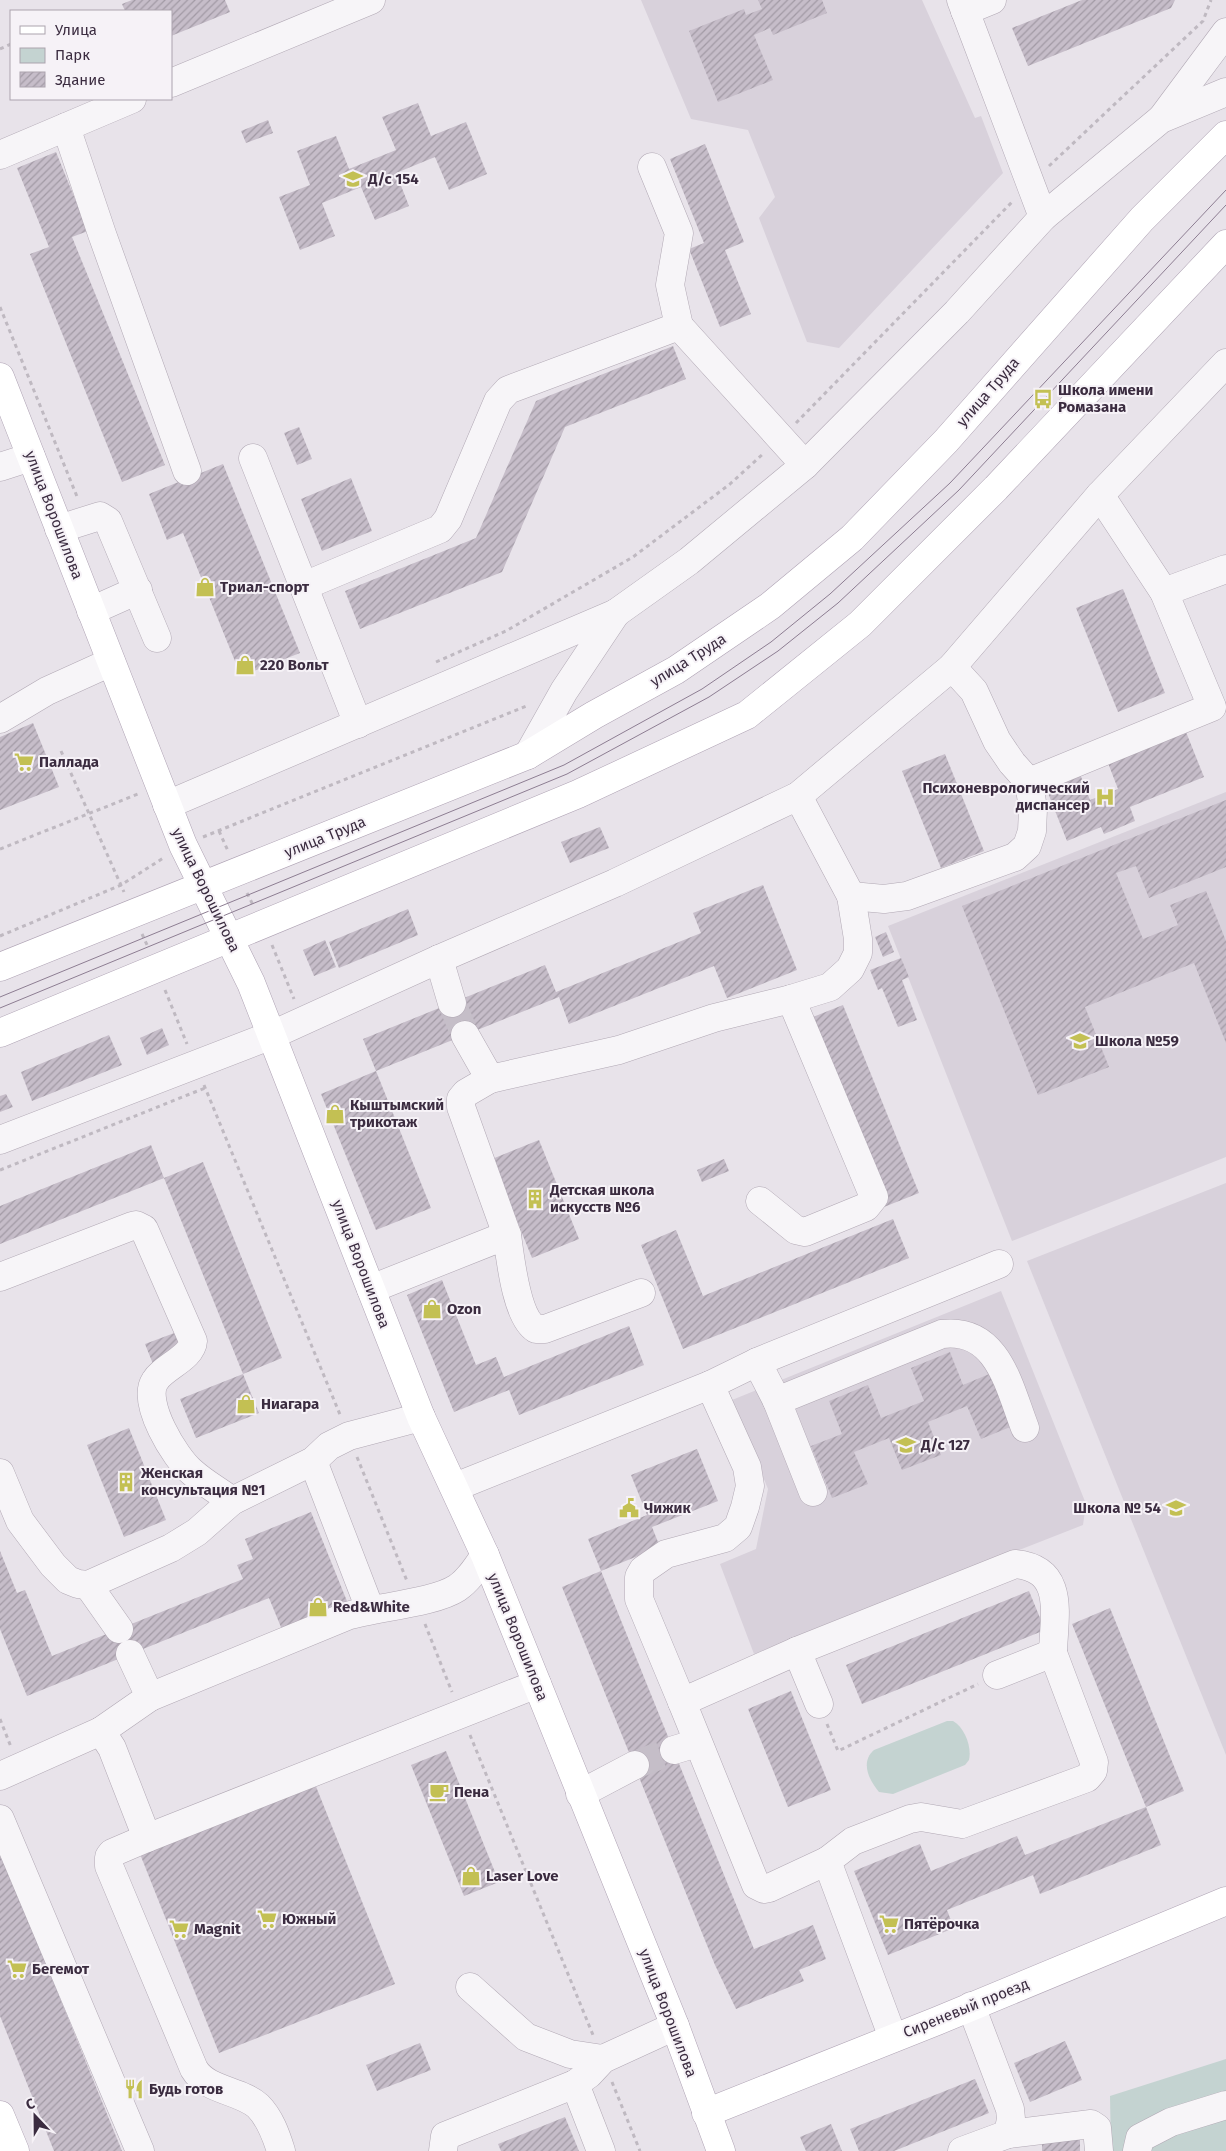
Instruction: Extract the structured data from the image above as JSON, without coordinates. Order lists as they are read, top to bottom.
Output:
{
  "streets": {
    "main road": ["улица Труда", "улица Ворошилова", "Сиреневый проезд"]
  },
  "crossings": [
    ["улица Труда", "улица Ворошилова"],
    ["улица Ворошилова", "Сиреневый проезд"]
  ],
  "places": {
    "school or university": [
      "Д/с 154",
      "Школа №59",
      "Д/с 127",
      "Школа № 54"
    ],
    "bus stop": ["Школа имени Ромазана"],
    "shop": [
      "Триал-спорт",
      "220 Вольт",
      "Кыштымский трикотаж",
      "Ozon",
      "Ниагара",
      "Red&White",
      "Laser Love"
    ],
    "supermarket": [
      "Паллада",
      "Южный",
      "Пятёрочка",
      "Magnit",
      "Бегемот"
    ],
    "hospital": ["Психоневрологический диспансер"],
    "building": ["Детская школа искусств №6", "Женская консультация №1"],
    "public building": ["Чижик"],
    "cafe": ["Пена"],
    "restaurant": ["Будь готов"]
  },
  "legend": ["Улица", "Парк", "Здание"],
  "north": "top"
}
